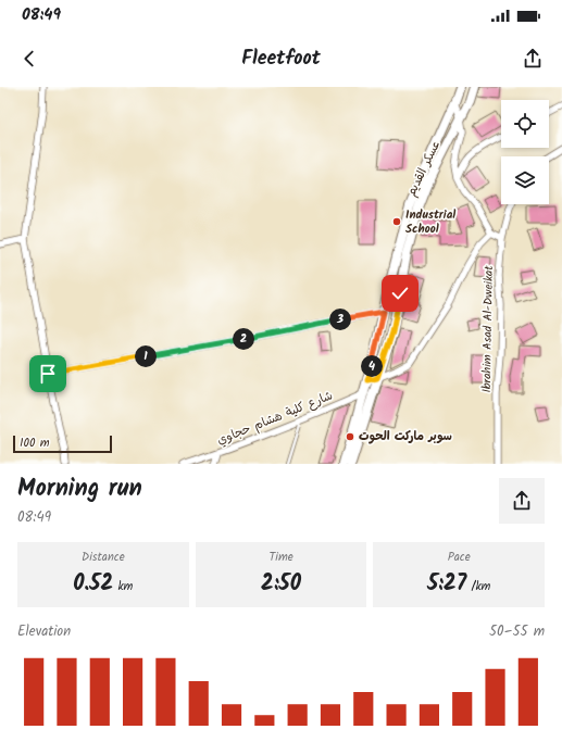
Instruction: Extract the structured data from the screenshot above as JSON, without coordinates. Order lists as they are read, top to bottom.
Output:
{
  "streets": {
    "street": ["عسكر القديم", "Ibrahim Asad Al-Dweikat", "شارع كلية هشام حجاوي"]
  },
  "crossings": [
    ["عسكر القديم", "شارع كلية هشام حجاوي"]
  ],
  "places": ["Industrial School", "سوبر ماركت الحوت"],
  "scale_bar": "100 m",
  "page": {
    "status": "08:49",
    "header": "Fleetfoot",
    "pins": [
      "3",
      "2",
      "1",
      "4"
    ],
    "scale": "100 m",
    "heading": ["Morning run", "08:49"],
    "stats": [
      ["Distance", "0.52 km"],
      ["Time", "2:50"],
      ["Pace", "5:27 /km"]
    ],
    "chart": ["Elevation", "50–55 m"]
  }
}
